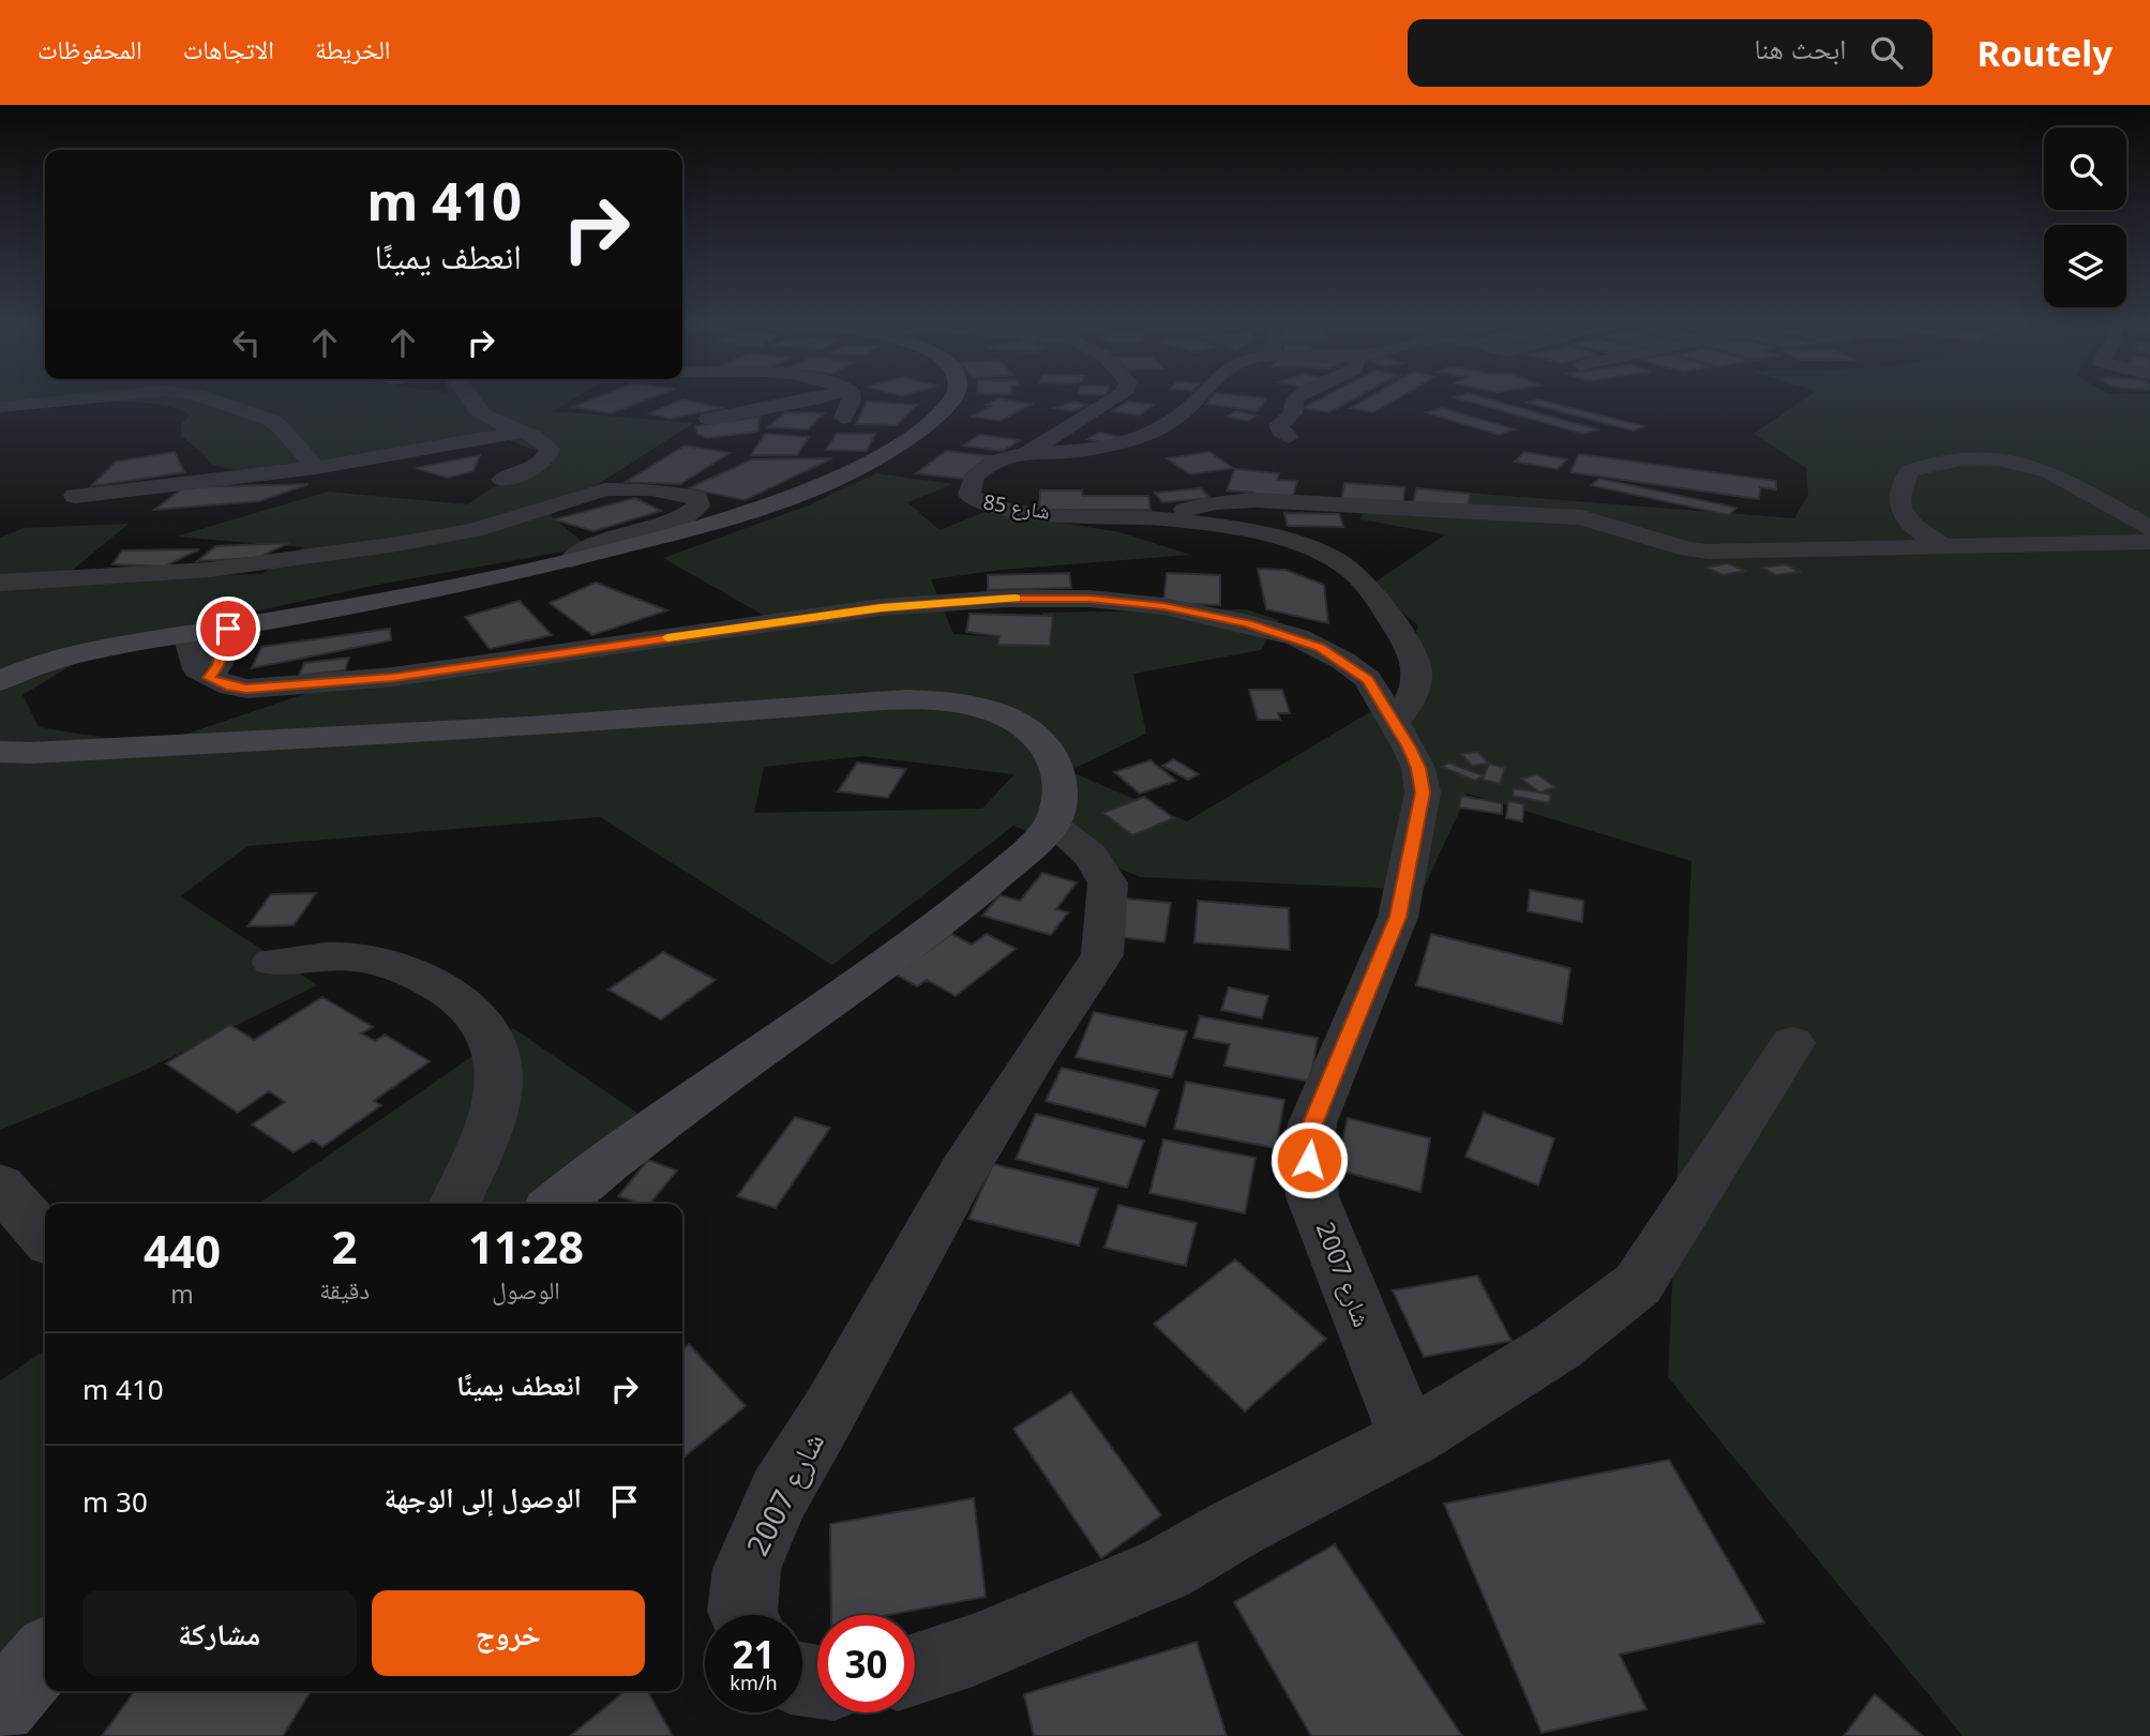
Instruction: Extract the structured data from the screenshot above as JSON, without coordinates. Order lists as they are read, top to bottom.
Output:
{
  "streets": {
    "street": ["شارع 85", "شارع 2007"]
  },
  "crossings": [
    ["شارع 85", "شارع 2007"]
  ],
  "page": {
    "header": "Routely",
    "search": "ابحث هنا",
    "nav": ["الخريطة", "الاتجاهات", "المحفوظات"],
    "turn": ["410 m", "انعطف يمينًا"],
    "eta": [
      "11:28",
      "الوصول",
      "2",
      "دقيقة",
      "440",
      "m"
    ],
    "list": [
      {
        "name": "انعطف يمينًا",
        "value": "410 m"
      },
      {
        "name": "الوصول إلى الوجهة",
        "value": "30 m"
      }
    ],
    "buttons": ["خروج", "مشاركة"],
    "speed": "21 km/h",
    "limit": "30"
  }
}
